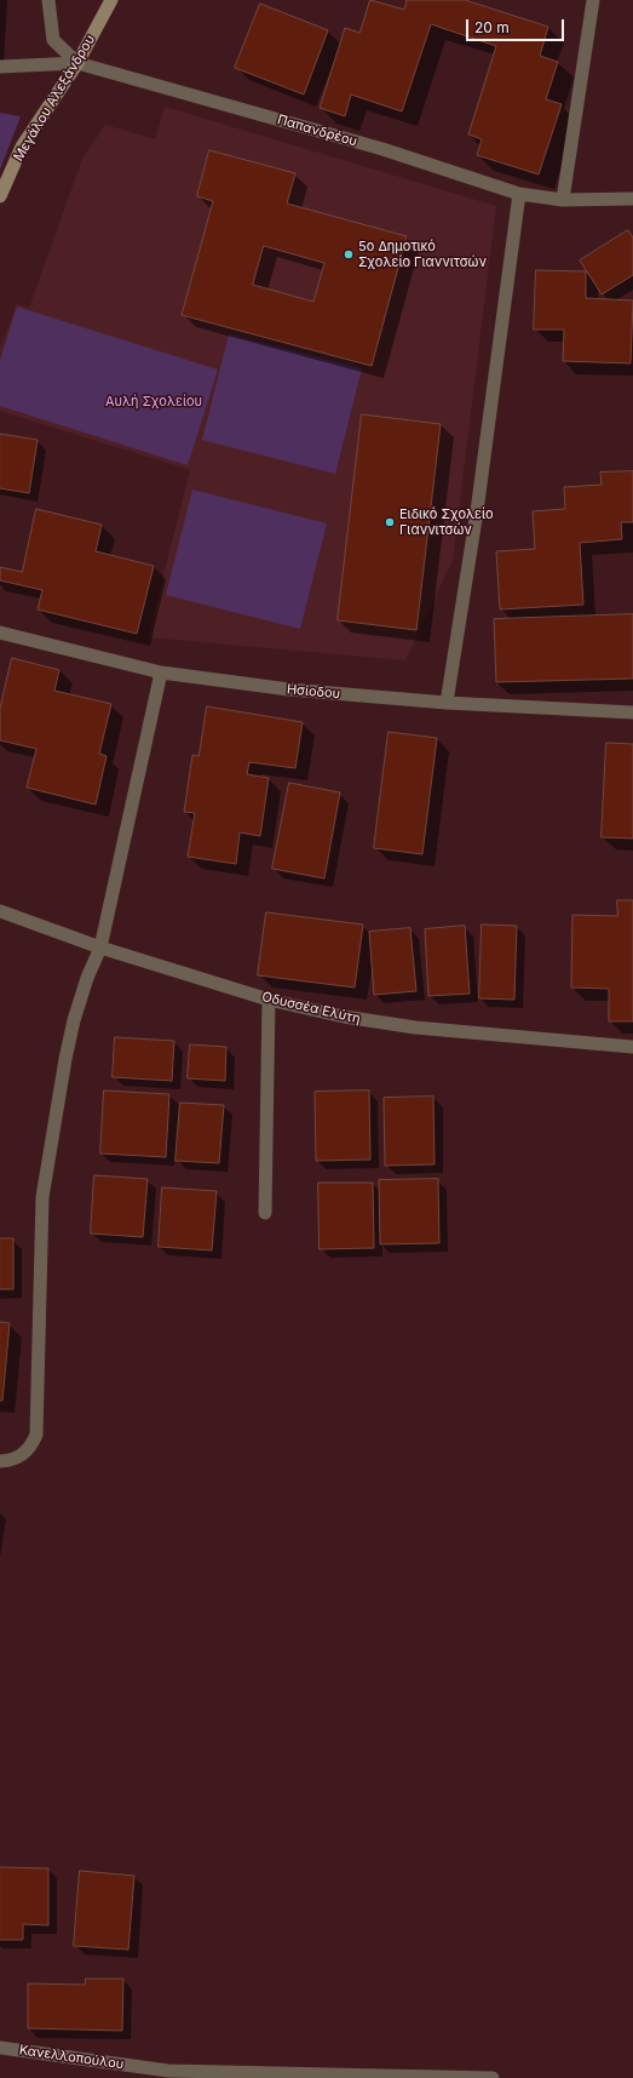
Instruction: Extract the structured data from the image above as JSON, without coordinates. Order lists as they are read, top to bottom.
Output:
{
  "streets": {
    "main road": ["Μεγάλου Αλεξάνδρου"],
    "street": [
      "Παπανδρέου",
      "Ησίοδου",
      "Οδυσσέα Ελύτη",
      "Κανελλοπούλου"
    ]
  },
  "crossings": [
    ["Μεγάλου Αλεξάνδρου", "Παπανδρέου"]
  ],
  "parks": ["Αυλή Σχολείου"],
  "places": ["5ο Δημοτικό Σχολείο Γιαννιτσών", "Ειδικό Σχολείο Γιαννιτσών"],
  "scale_bar": "20 m"
}
